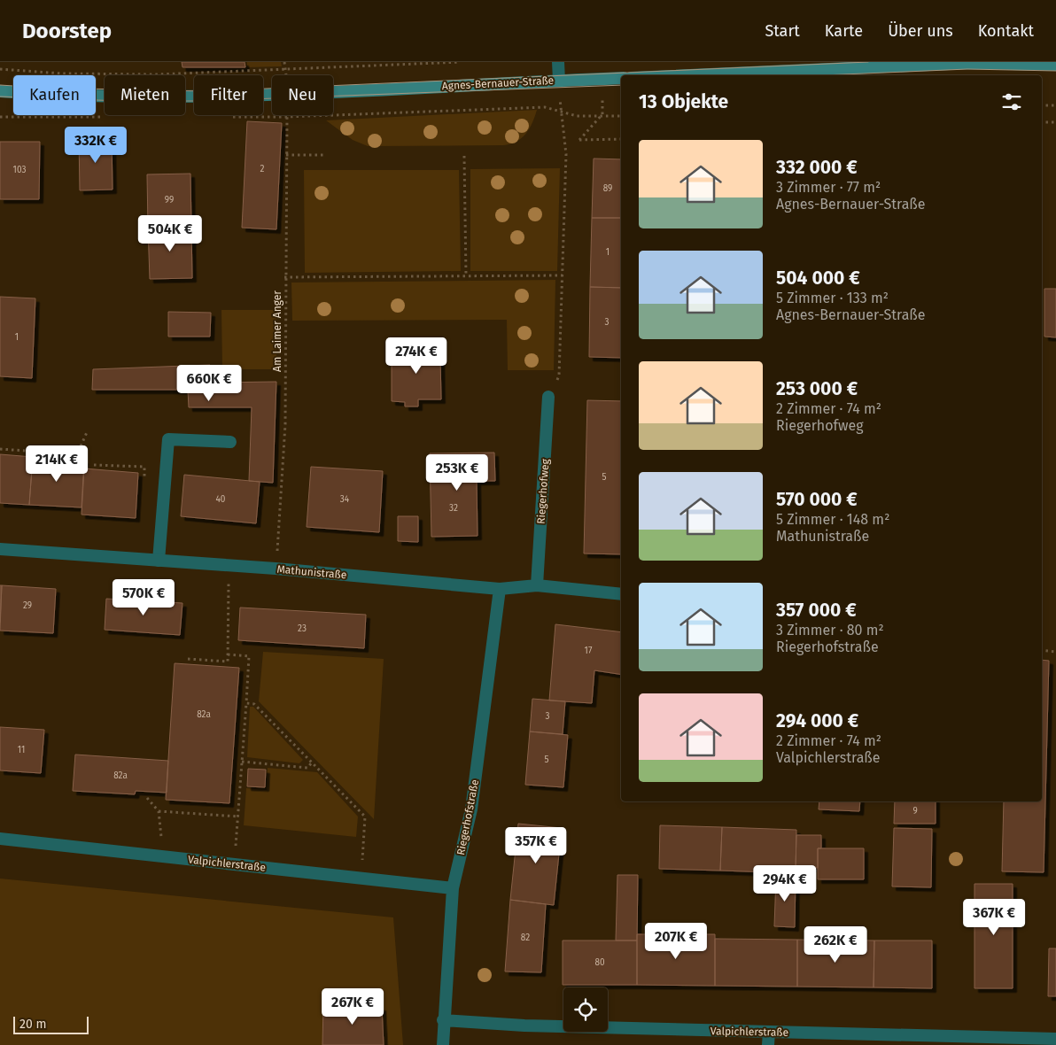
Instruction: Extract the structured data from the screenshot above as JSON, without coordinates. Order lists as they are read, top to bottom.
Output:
{
  "streets": {
    "main road": ["Agnes-Bernauer-Straße"],
    "street": [
      "Riegerhofweg",
      "Mathunistraße",
      "Riegerhofstraße",
      "Valpichlerstraße"
    ],
    "path": ["Am Laimer Anger"]
  },
  "crossings": [
    ["Am Laimer Anger", "Mathunistraße"],
    ["Riegerhofweg", "Mathunistraße"],
    ["Mathunistraße", "Riegerhofstraße"],
    ["Riegerhofstraße", "Valpichlerstraße"]
  ],
  "house_numbers": [
    "2",
    "103",
    "89",
    "99",
    "1",
    "3",
    "1",
    "5",
    "40",
    "34",
    "32",
    "29",
    "23",
    "17",
    "82a",
    "3",
    "11",
    "5",
    "82a",
    "9",
    "82",
    "80"
  ],
  "scale_bar": "20 m",
  "page": {
    "header": "Doorstep",
    "nav": [
      "Start",
      "Karte",
      "Über uns",
      "Kontakt"
    ],
    "chip": [
      "Kaufen",
      "Mieten",
      "Filter",
      "Neu"
    ],
    "heading": "13 Objekte",
    "price": [
      "332K €",
      "504K €",
      "274K €",
      "660K €",
      "214K €",
      "253K €",
      "570K €",
      "357K €",
      "294K €",
      "367K €",
      "207K €",
      "262K €",
      "267K €"
    ],
    "list": [
      {
        "name": "332 000 €",
        "note": "3 Zimmer · 77 m² · Agnes-Bernauer-Straße"
      },
      {
        "name": "504 000 €",
        "note": "5 Zimmer · 133 m² · Agnes-Bernauer-Straße"
      },
      {
        "name": "253 000 €",
        "note": "2 Zimmer · 74 m² · Riegerhofweg"
      },
      {
        "name": "570 000 €",
        "note": "5 Zimmer · 148 m² · Mathunistraße"
      },
      {
        "name": "357 000 €",
        "note": "3 Zimmer · 80 m² · Riegerhofstraße"
      },
      {
        "name": "294 000 €",
        "note": "2 Zimmer · 74 m² · Valpichlerstraße"
      }
    ],
    "scale": "20 m"
  }
}
